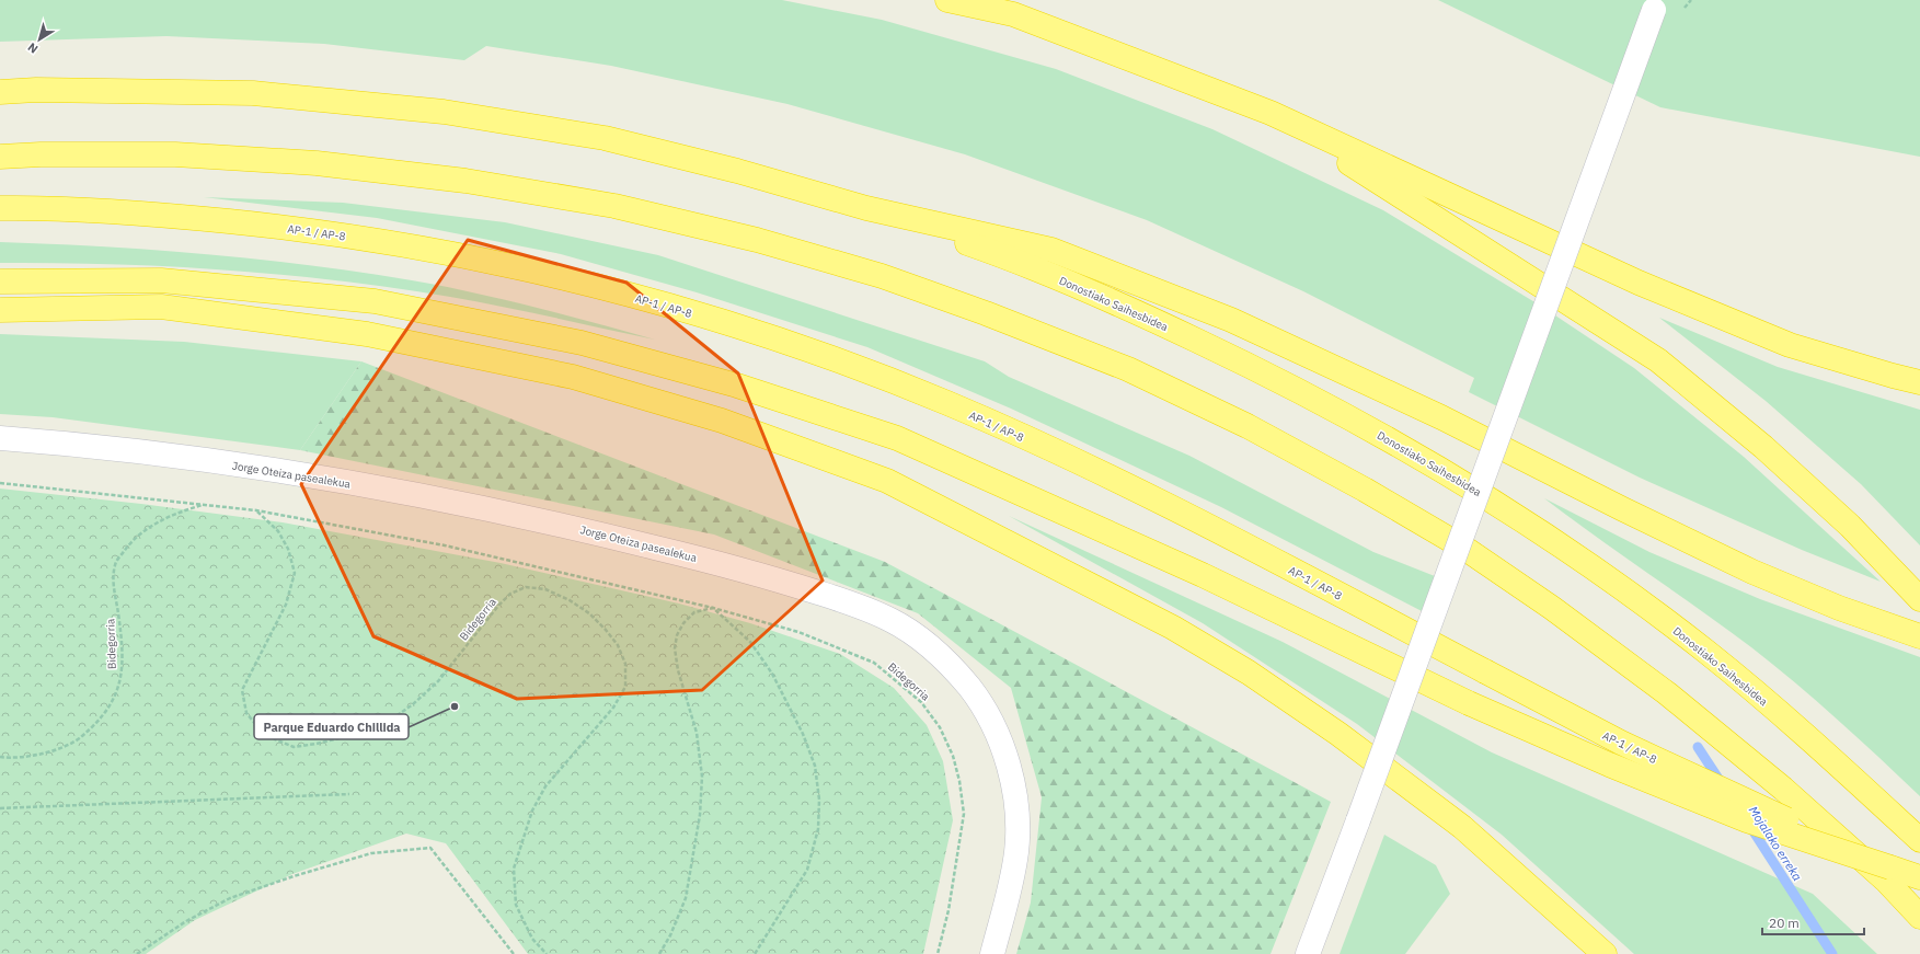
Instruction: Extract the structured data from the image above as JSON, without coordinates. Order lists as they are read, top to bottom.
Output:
{
  "streets": {
    "highway": ["AP-1 / AP-8", "Donostiako Saihesbidea"],
    "street": ["Jorge Oteiza pasealekua"],
    "path": ["Bidegorria"]
  },
  "water": ["Mojalako erreka"],
  "places": ["Parque Eduardo Chillida"],
  "scale_bar": "20 m",
  "north": "bottom left"
}
